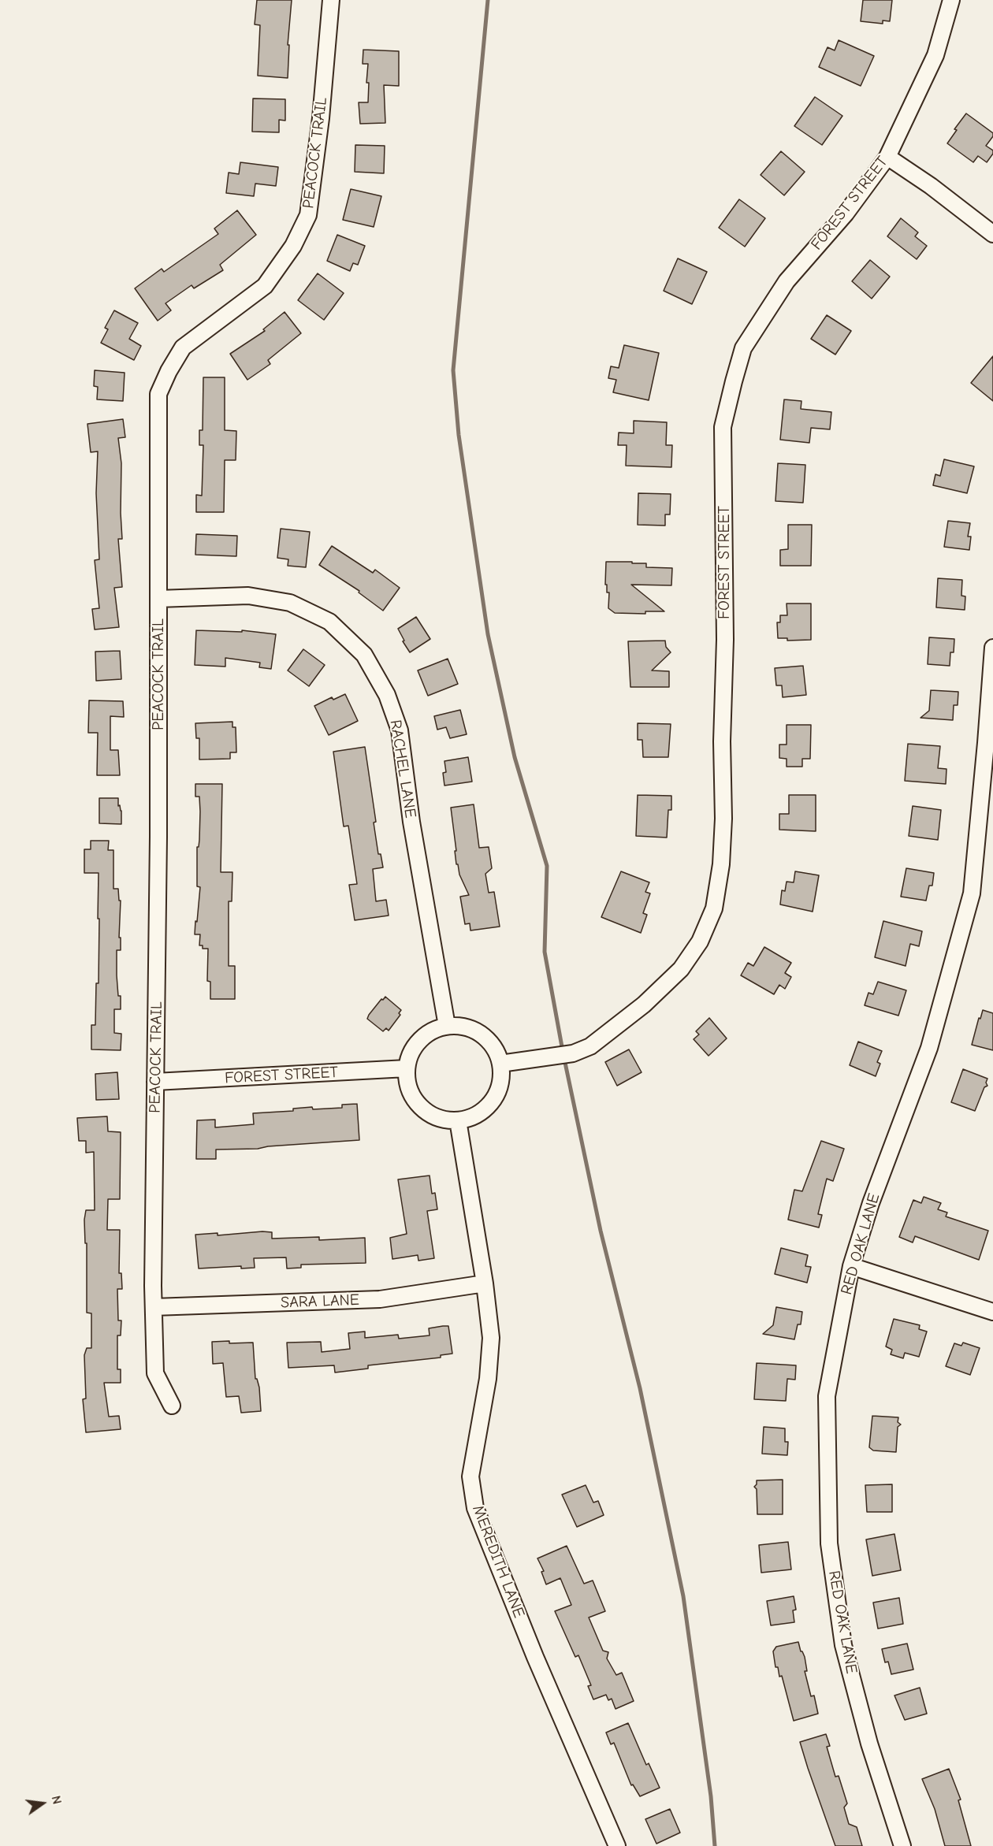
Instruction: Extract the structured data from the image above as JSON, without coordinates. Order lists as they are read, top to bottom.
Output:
{
  "streets": {
    "street": [
      "PEACOCK TRAIL",
      "FOREST STREET",
      "RACHEL LANE",
      "RED OAK LANE",
      "SARA LANE",
      "MEREDITH LANE"
    ]
  },
  "crossings": [
    ["PEACOCK TRAIL", "FOREST STREET"],
    ["PEACOCK TRAIL", "RACHEL LANE"],
    ["PEACOCK TRAIL", "SARA LANE"],
    ["FOREST STREET", "RACHEL LANE"],
    ["FOREST STREET", "MEREDITH LANE"],
    ["RACHEL LANE", "MEREDITH LANE"],
    ["SARA LANE", "MEREDITH LANE"]
  ],
  "north": "right"
}
